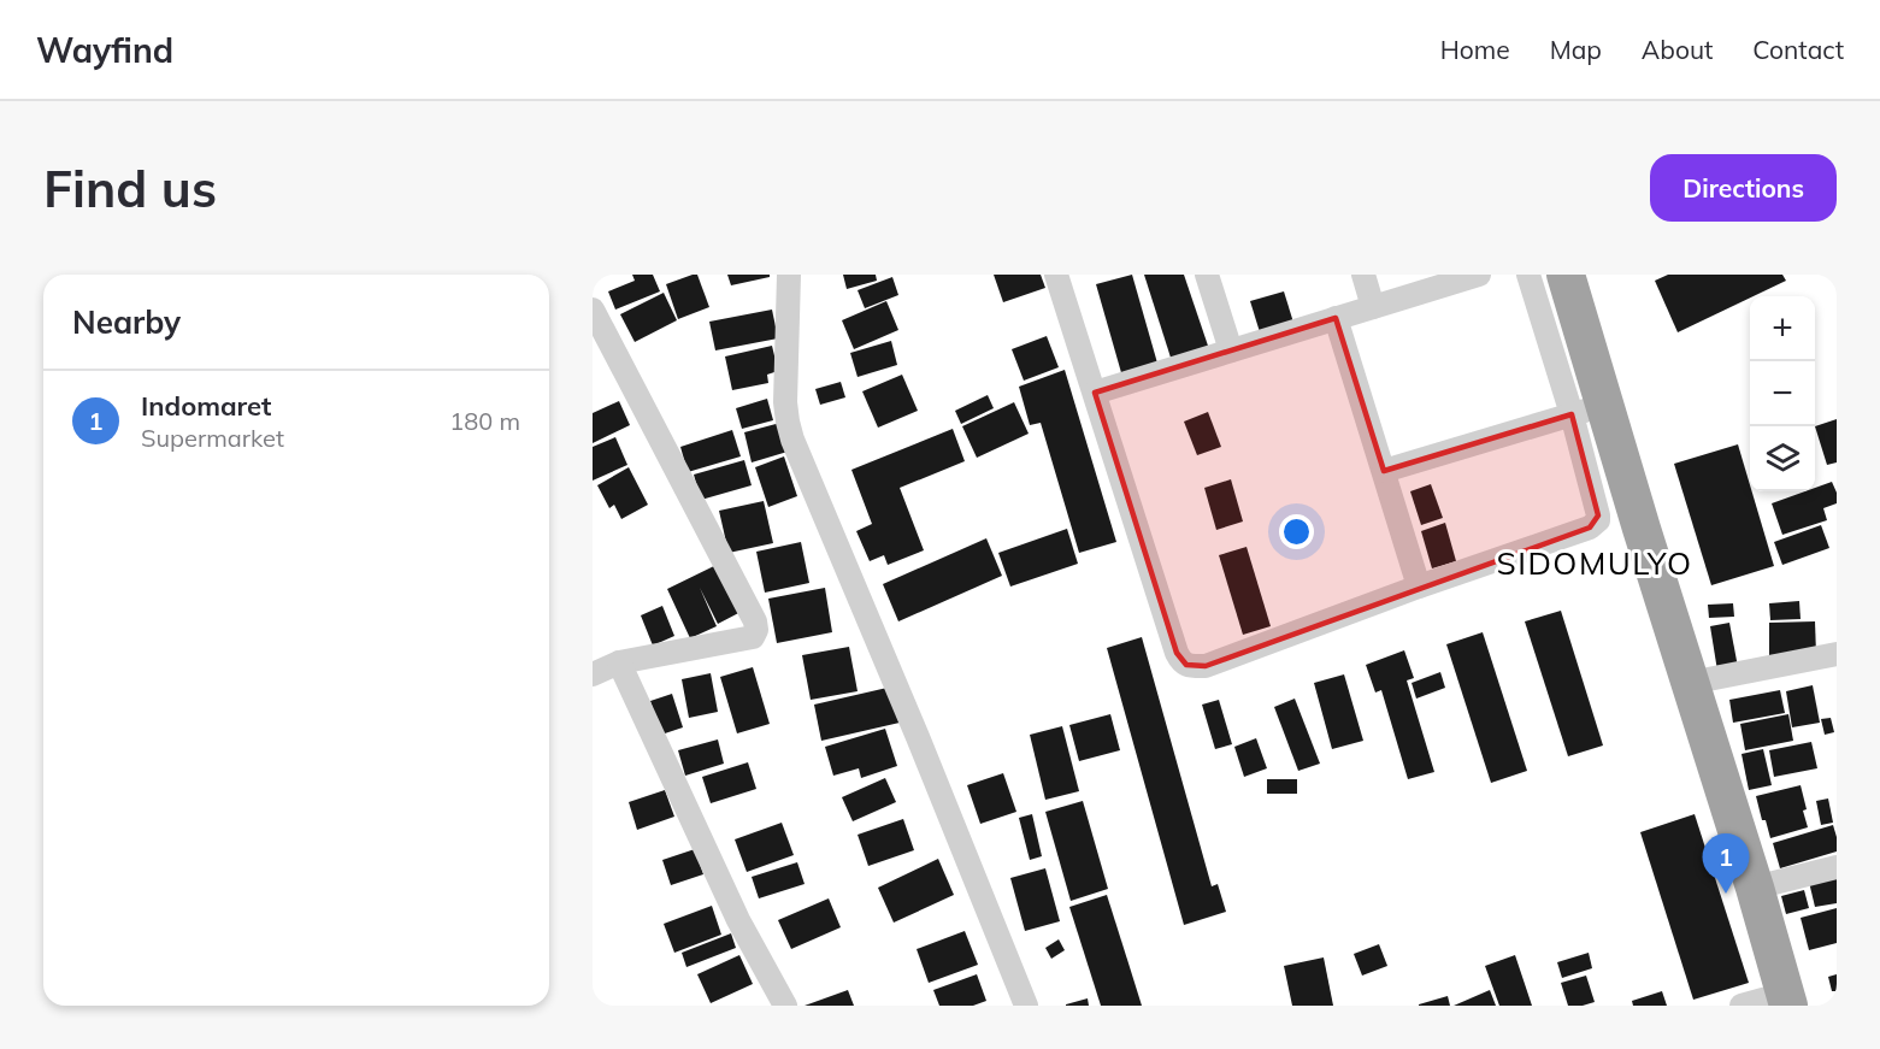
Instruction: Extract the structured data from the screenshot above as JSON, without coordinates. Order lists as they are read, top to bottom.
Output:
{
  "districts": ["SIDOMULYO"],
  "page": {
    "header": "Wayfind",
    "nav": [
      "Home",
      "Map",
      "About",
      "Contact"
    ],
    "buttons": "Directions",
    "title": "Find us",
    "heading": "Nearby",
    "map_buttons": ["+", "−"],
    "list": [
      {
        "mark": "1",
        "name": "Indomaret",
        "note": "Supermarket",
        "value": "180 m"
      }
    ],
    "pins": "1"
  }
}
